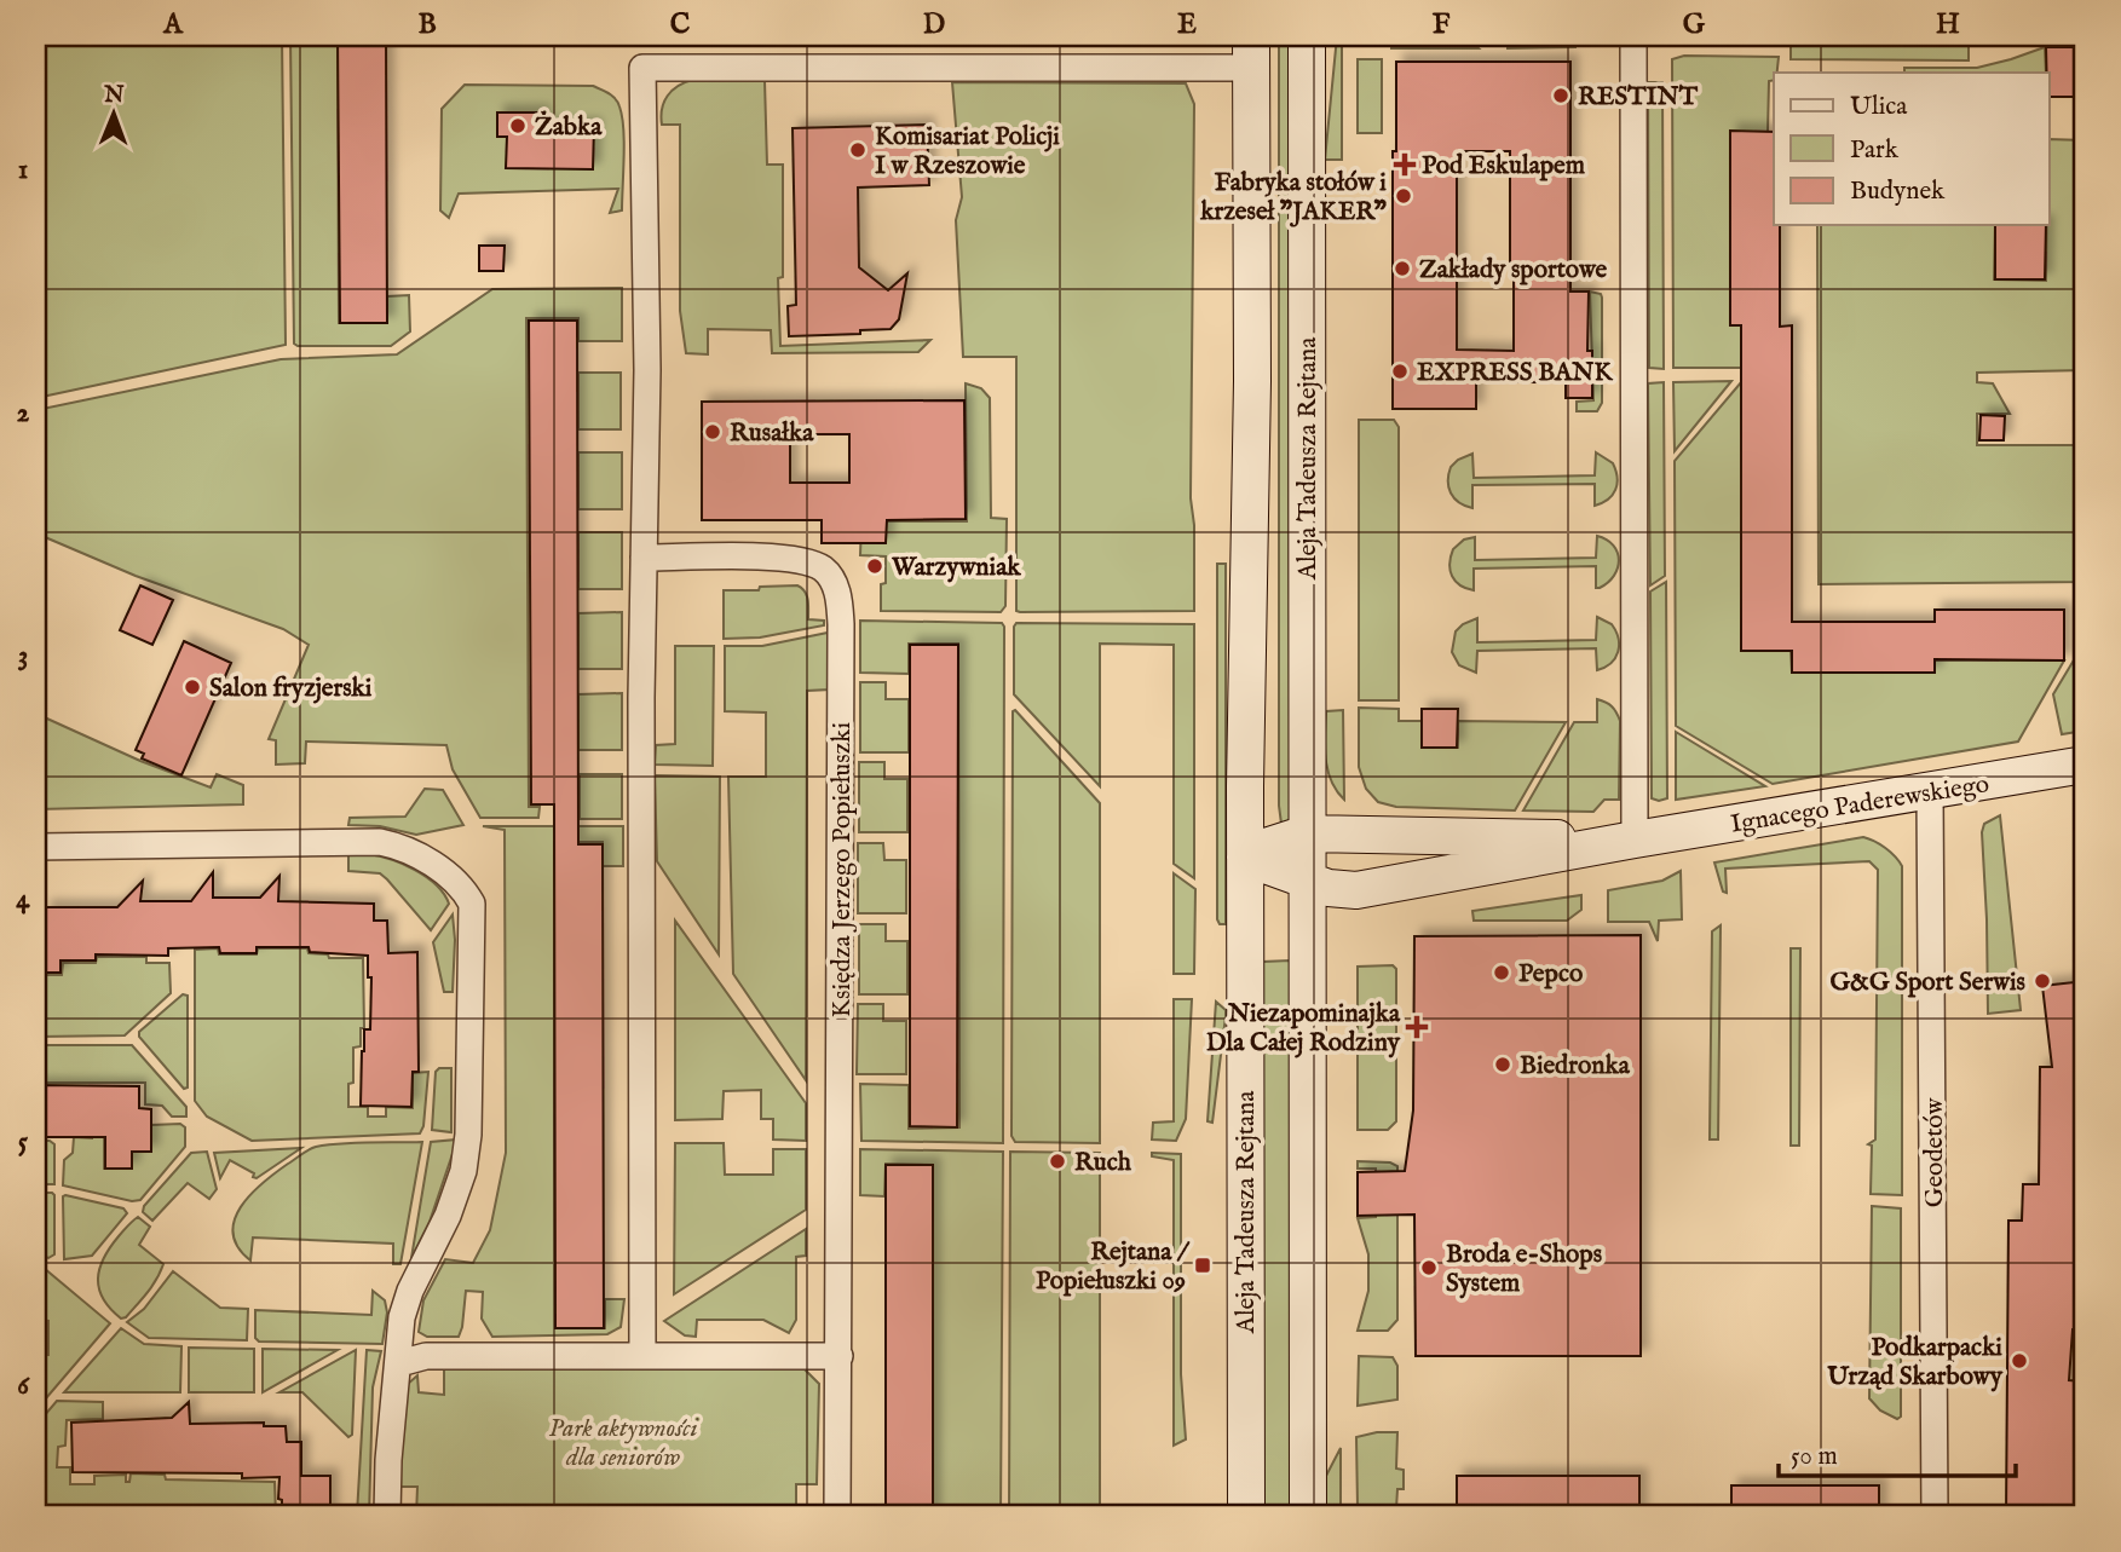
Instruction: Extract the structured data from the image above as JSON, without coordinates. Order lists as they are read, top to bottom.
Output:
{
  "streets": {
    "main road": ["Aleja Tadeusza Rejtana", "Ignacego Paderewskiego"],
    "street": ["Księdza Jerzego Popiełuszki", "Geodetów"]
  },
  "crossings": [
    ["Aleja Tadeusza Rejtana", "Ignacego Paderewskiego"],
    ["Ignacego Paderewskiego", "Geodetów"]
  ],
  "parks": ["Park aktywności dla seniorów"],
  "places": {
    "other": [
      "RESTINT",
      "Żabka",
      "Komisariat Policji I w Rzeszowie",
      "Fabryka stołów i krzeseł \"JAKER\"",
      "Zakłady sportowe",
      "EXPRESS BANK",
      "Rusałka",
      "Warzywniak",
      "Salon fryzjerski",
      "Pepco",
      "G&G Sport Serwis",
      "Biedronka",
      "Ruch",
      "Broda e-Shops System",
      "Podkarpacki Urząd Skarbowy"
    ],
    "health": ["Pod Eskulapem", "Niezapominajka Dla Całej Rodziny"],
    "transit": ["Rejtana / Popiełuszki 09"]
  },
  "legend": ["Ulica", "Park", "Budynek"],
  "scale_bar": "50 m",
  "north": "top",
  "grid": {
    "columns": [
      "A",
      "B",
      "C",
      "D",
      "E",
      "F",
      "G",
      "H"
    ],
    "rows": [
      "1",
      "2",
      "3",
      "4",
      "5",
      "6"
    ]
  }
}
